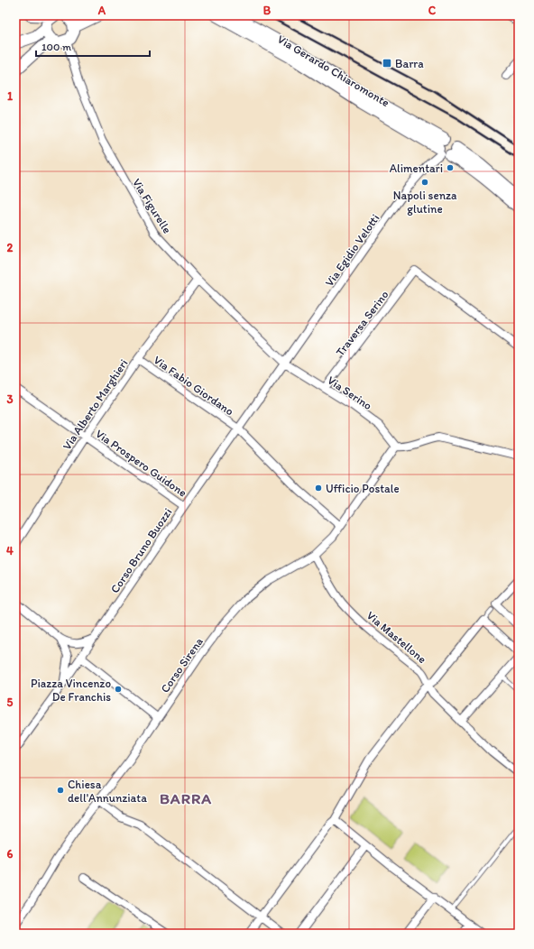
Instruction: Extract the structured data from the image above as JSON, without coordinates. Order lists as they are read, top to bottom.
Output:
{
  "streets": {
    "street": [
      "Via Gerardo Chiaromonte",
      "Via Figurelle",
      "Via Egidio Velotti",
      "Traversa Serino",
      "Via Fabio Giordano",
      "Via Serino",
      "Via Alberto Marghieri",
      "Via Prospero Guidone",
      "Corso Bruno Buozzi",
      "Via Mastellone",
      "Corso Sirena"
    ]
  },
  "crossings": [
    ["Via Gerardo Chiaromonte", "Via Egidio Velotti"],
    ["Via Figurelle", "Via Egidio Velotti"],
    ["Via Figurelle", "Via Serino"],
    ["Via Figurelle", "Via Alberto Marghieri"],
    ["Via Figurelle", "Corso Bruno Buozzi"],
    ["Via Egidio Velotti", "Via Serino"],
    ["Via Egidio Velotti", "Corso Bruno Buozzi"],
    ["Traversa Serino", "Via Serino"],
    ["Via Fabio Giordano", "Via Alberto Marghieri"],
    ["Via Fabio Giordano", "Corso Bruno Buozzi"],
    ["Via Fabio Giordano", "Corso Sirena"],
    ["Via Serino", "Corso Bruno Buozzi"],
    ["Via Serino", "Corso Sirena"],
    ["Via Alberto Marghieri", "Via Prospero Guidone"],
    ["Via Prospero Guidone", "Corso Bruno Buozzi"],
    ["Via Mastellone", "Corso Sirena"]
  ],
  "districts": ["BARRA"],
  "places": {
    "transit": ["Barra"],
    "other": [
      "Alimentari",
      "Napoli senza glutine",
      "Ufficio Postale",
      "Piazza Vincenzo De Franchis",
      "Chiesa dell'Annunziata"
    ]
  },
  "scale_bar": "100 m",
  "grid": {
    "columns": ["A", "B", "C"],
    "rows": [
      "1",
      "2",
      "3",
      "4",
      "5",
      "6"
    ]
  }
}
